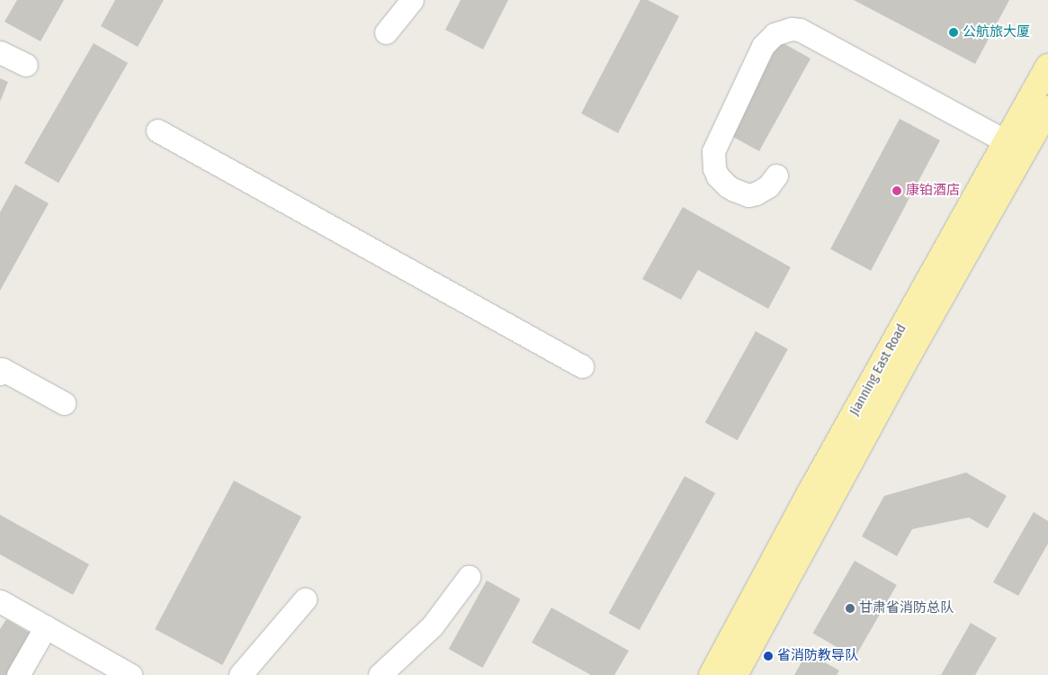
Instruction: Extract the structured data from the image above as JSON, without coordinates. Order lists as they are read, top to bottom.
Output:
{
  "streets": {
    "main road": ["Jianning East Road"]
  },
  "places": [
    "公航旅大厦",
    "康铂酒店",
    "甘肃省消防总队",
    "省消防教导队"
  ]
}
